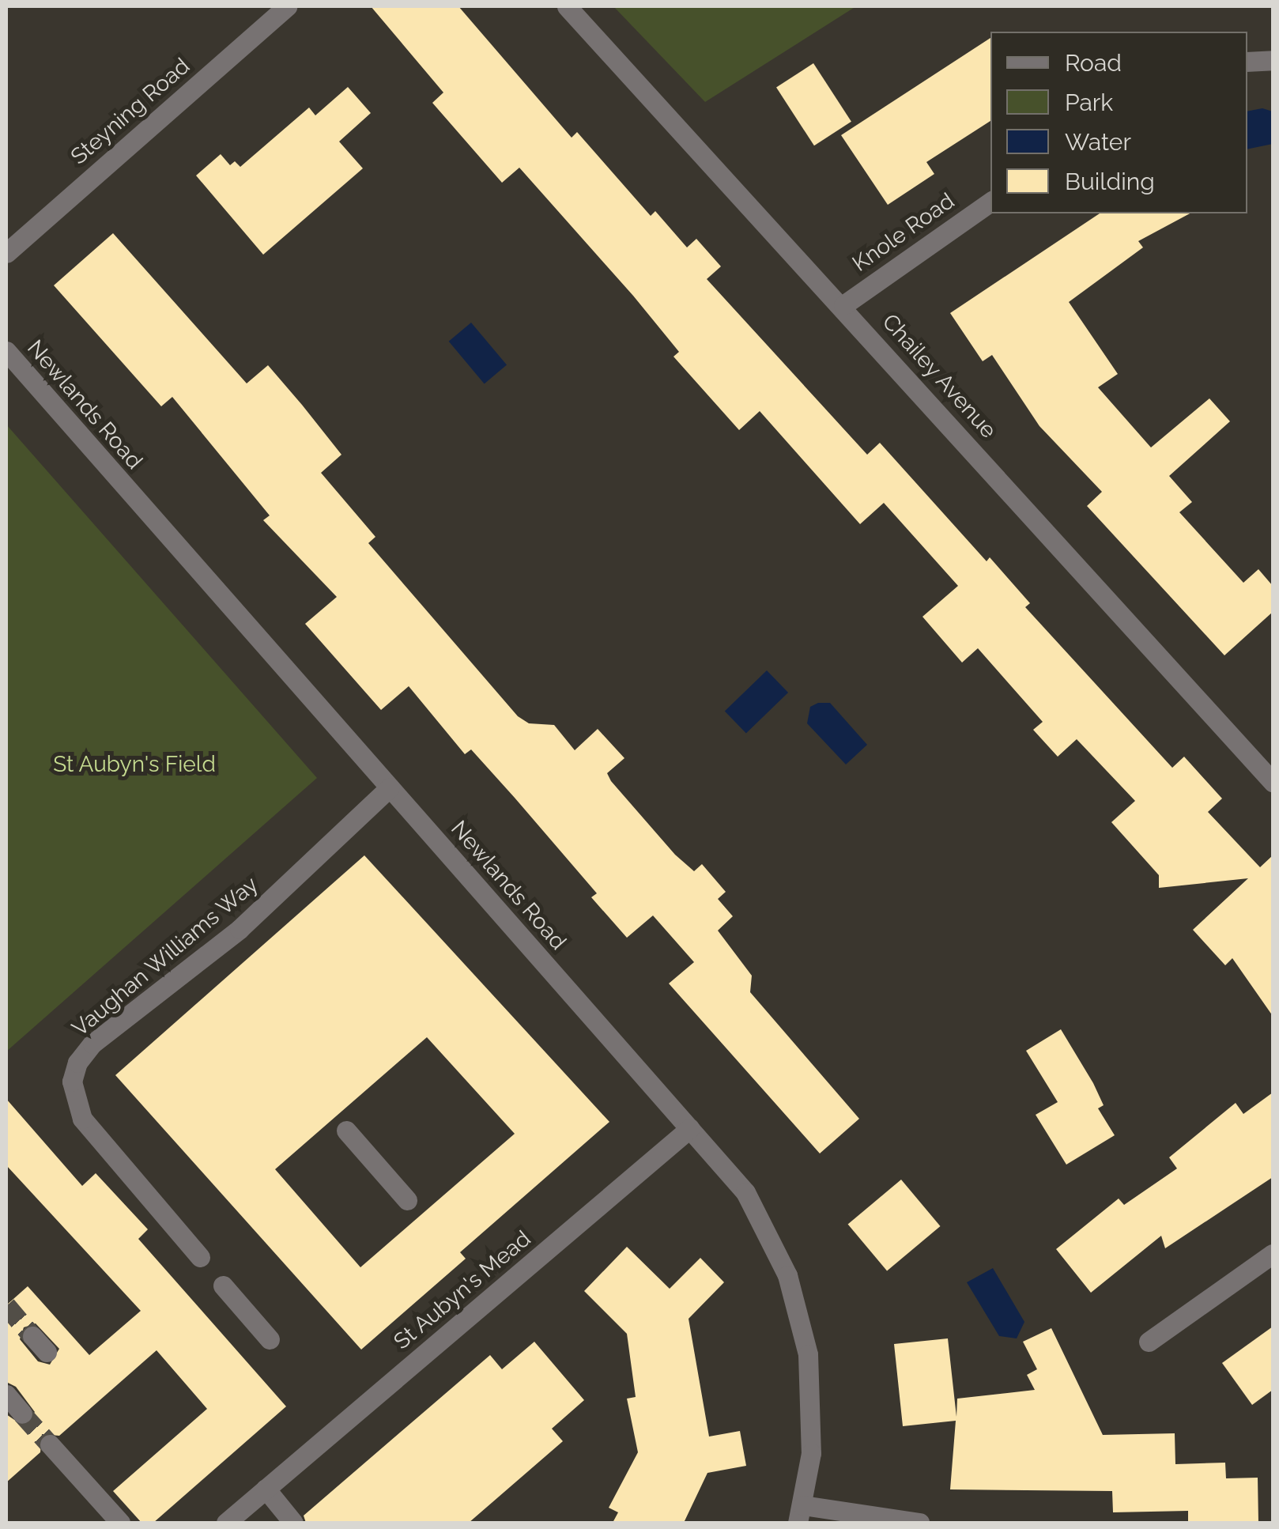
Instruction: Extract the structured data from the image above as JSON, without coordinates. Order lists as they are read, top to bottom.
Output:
{
  "streets": {
    "street": [
      "Steyning Road",
      "Knole Road",
      "Chailey Avenue",
      "Newlands Road",
      "Vaughan Williams Way",
      "St Aubyn's Mead"
    ]
  },
  "crossings": [
    ["Knole Road", "Chailey Avenue"],
    ["Newlands Road", "Vaughan Williams Way"],
    ["Newlands Road", "St Aubyn's Mead"]
  ],
  "parks": ["St Aubyn's Field"],
  "legend": [
    "Road",
    "Park",
    "Water",
    "Building"
  ]
}
